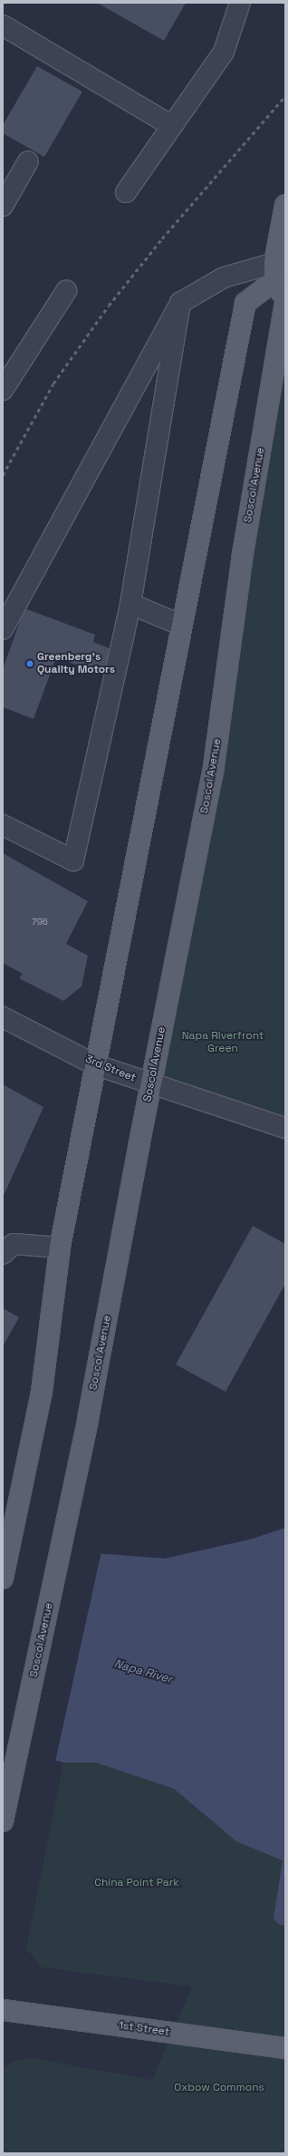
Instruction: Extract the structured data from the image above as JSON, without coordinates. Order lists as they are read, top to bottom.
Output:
{
  "streets": {
    "main road": ["Soscol Avenue", "1st Street"],
    "street": ["3rd Street"]
  },
  "crossings": [
    ["Soscol Avenue", "3rd Street"]
  ],
  "water": ["Napa River"],
  "parks": ["Napa Riverfront Green", "China Point Park", "Oxbow Commons"],
  "places": ["Greenberg's Quality Motors"],
  "house_numbers": ["796"]
}
